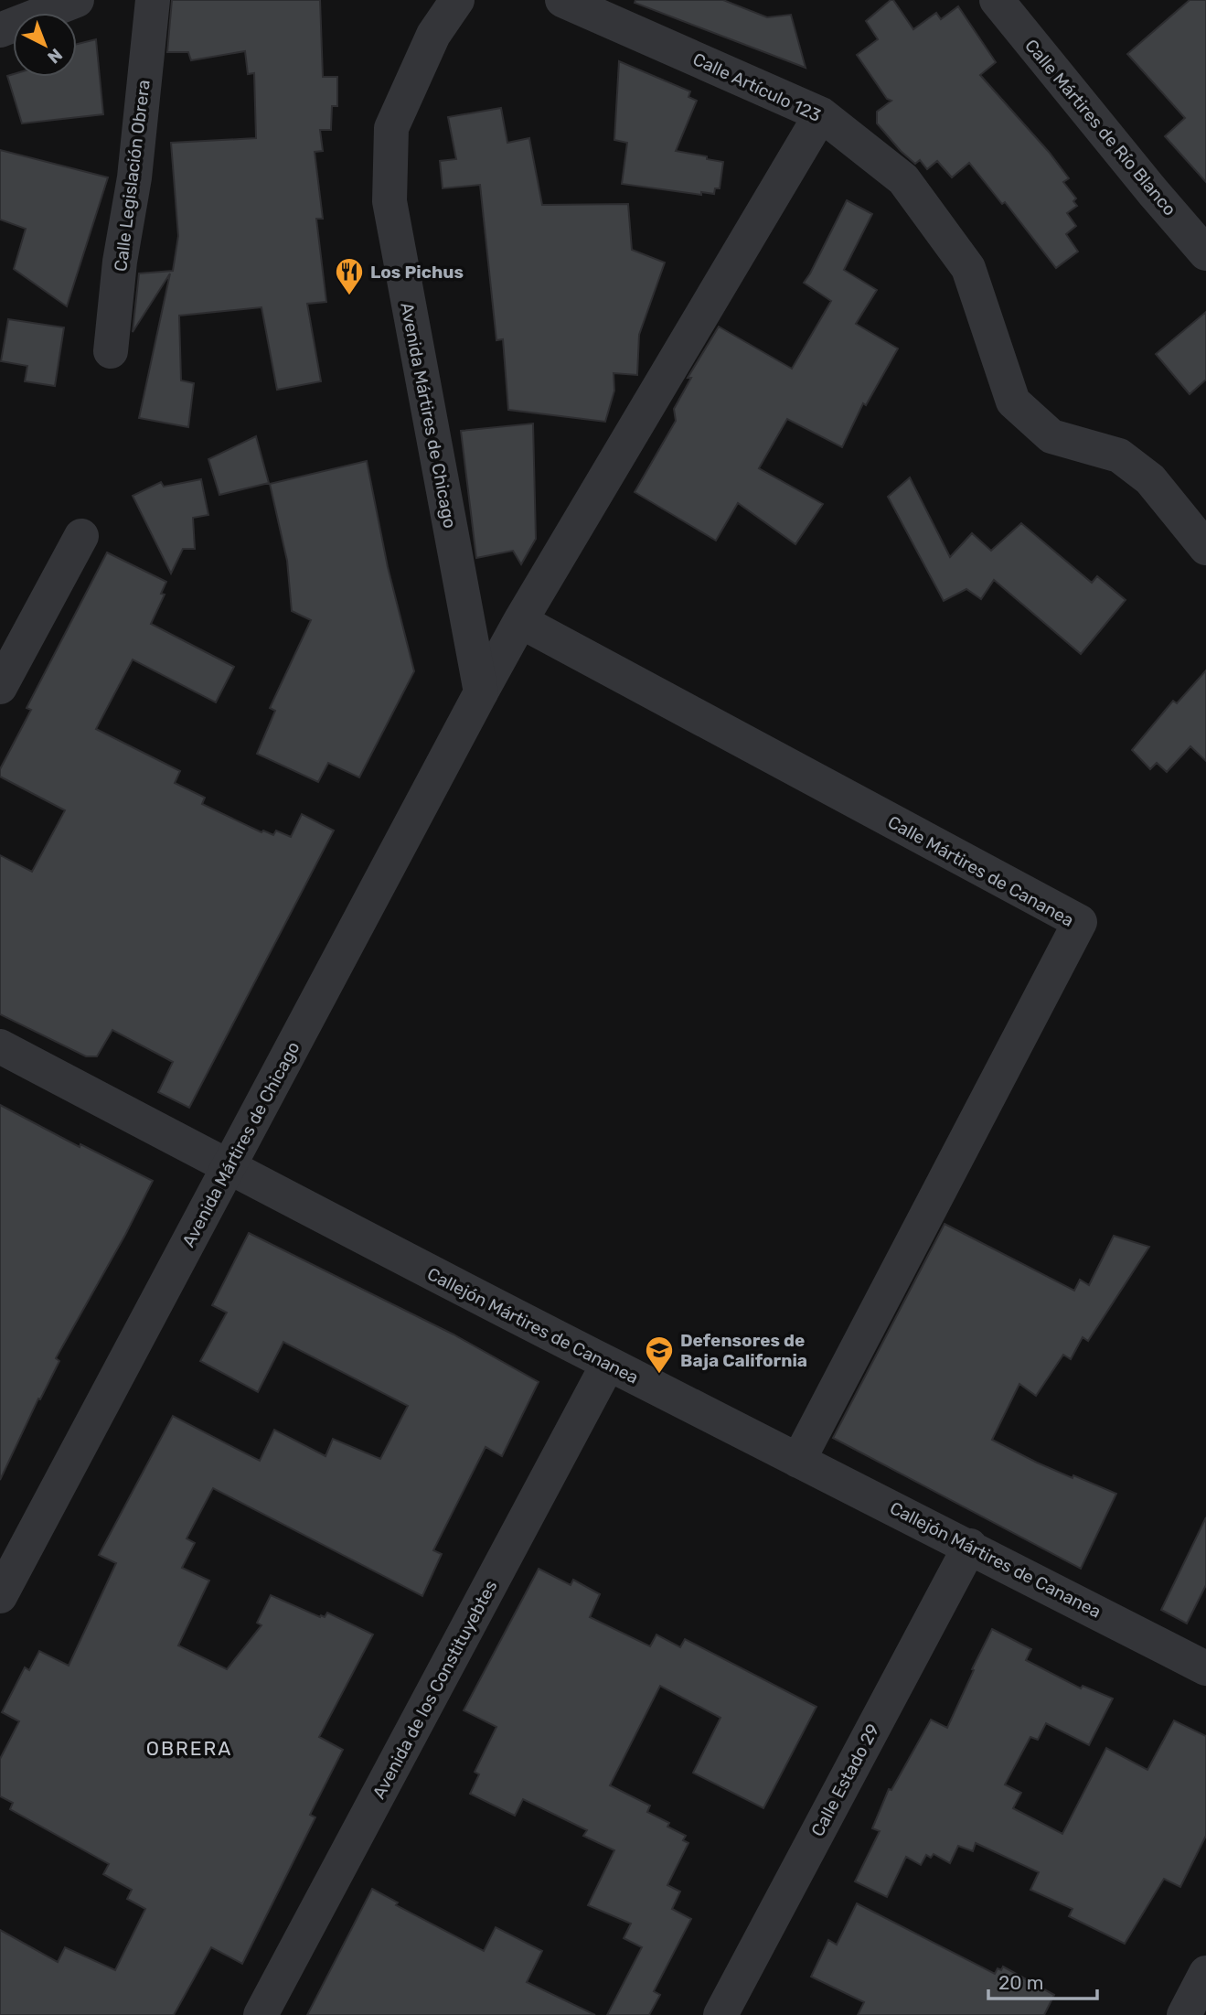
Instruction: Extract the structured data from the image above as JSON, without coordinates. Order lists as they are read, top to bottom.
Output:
{
  "streets": {
    "street": [
      "Calle Artículo 123",
      "Calle Mártires de Río Blanco",
      "Calle Legislación Obrera",
      "Avenida Mártires de Chicago",
      "Calle Mártires de Cananea",
      "Callejón Mártires de Cananea",
      "Avenida de los Constituyebtes",
      "Calle Estado 29"
    ]
  },
  "crossings": [
    ["Calle Artículo 123", "Avenida Mártires de Chicago"],
    ["Avenida Mártires de Chicago", "Calle Mártires de Cananea"],
    ["Avenida Mártires de Chicago", "Callejón Mártires de Cananea"],
    ["Calle Mártires de Cananea", "Callejón Mártires de Cananea"],
    ["Callejón Mártires de Cananea", "Avenida de los Constituyebtes"],
    ["Callejón Mártires de Cananea", "Calle Estado 29"]
  ],
  "districts": ["OBRERA"],
  "places": {
    "restaurant": ["Los Pichus"],
    "school or university": ["Defensores de Baja California"]
  },
  "scale_bar": "20 m",
  "north": "bottom right"
}
